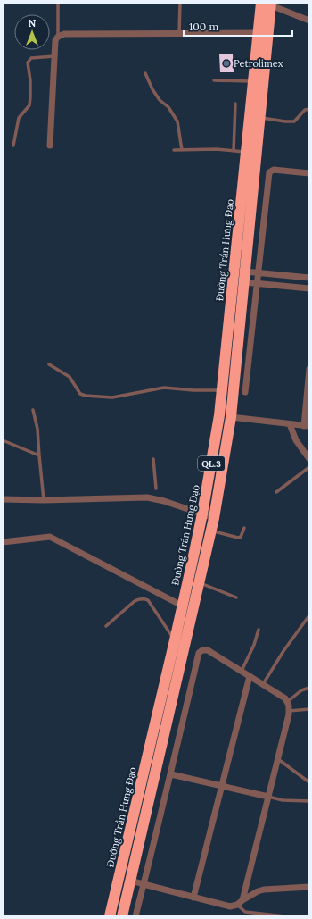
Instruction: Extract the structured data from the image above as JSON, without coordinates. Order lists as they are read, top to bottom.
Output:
{
  "streets": {
    "highway": ["Đường Trần Hưng Đạo", "QL.3"]
  },
  "places": ["Petrolimex"],
  "scale_bar": "100 m",
  "north": "top"
}
